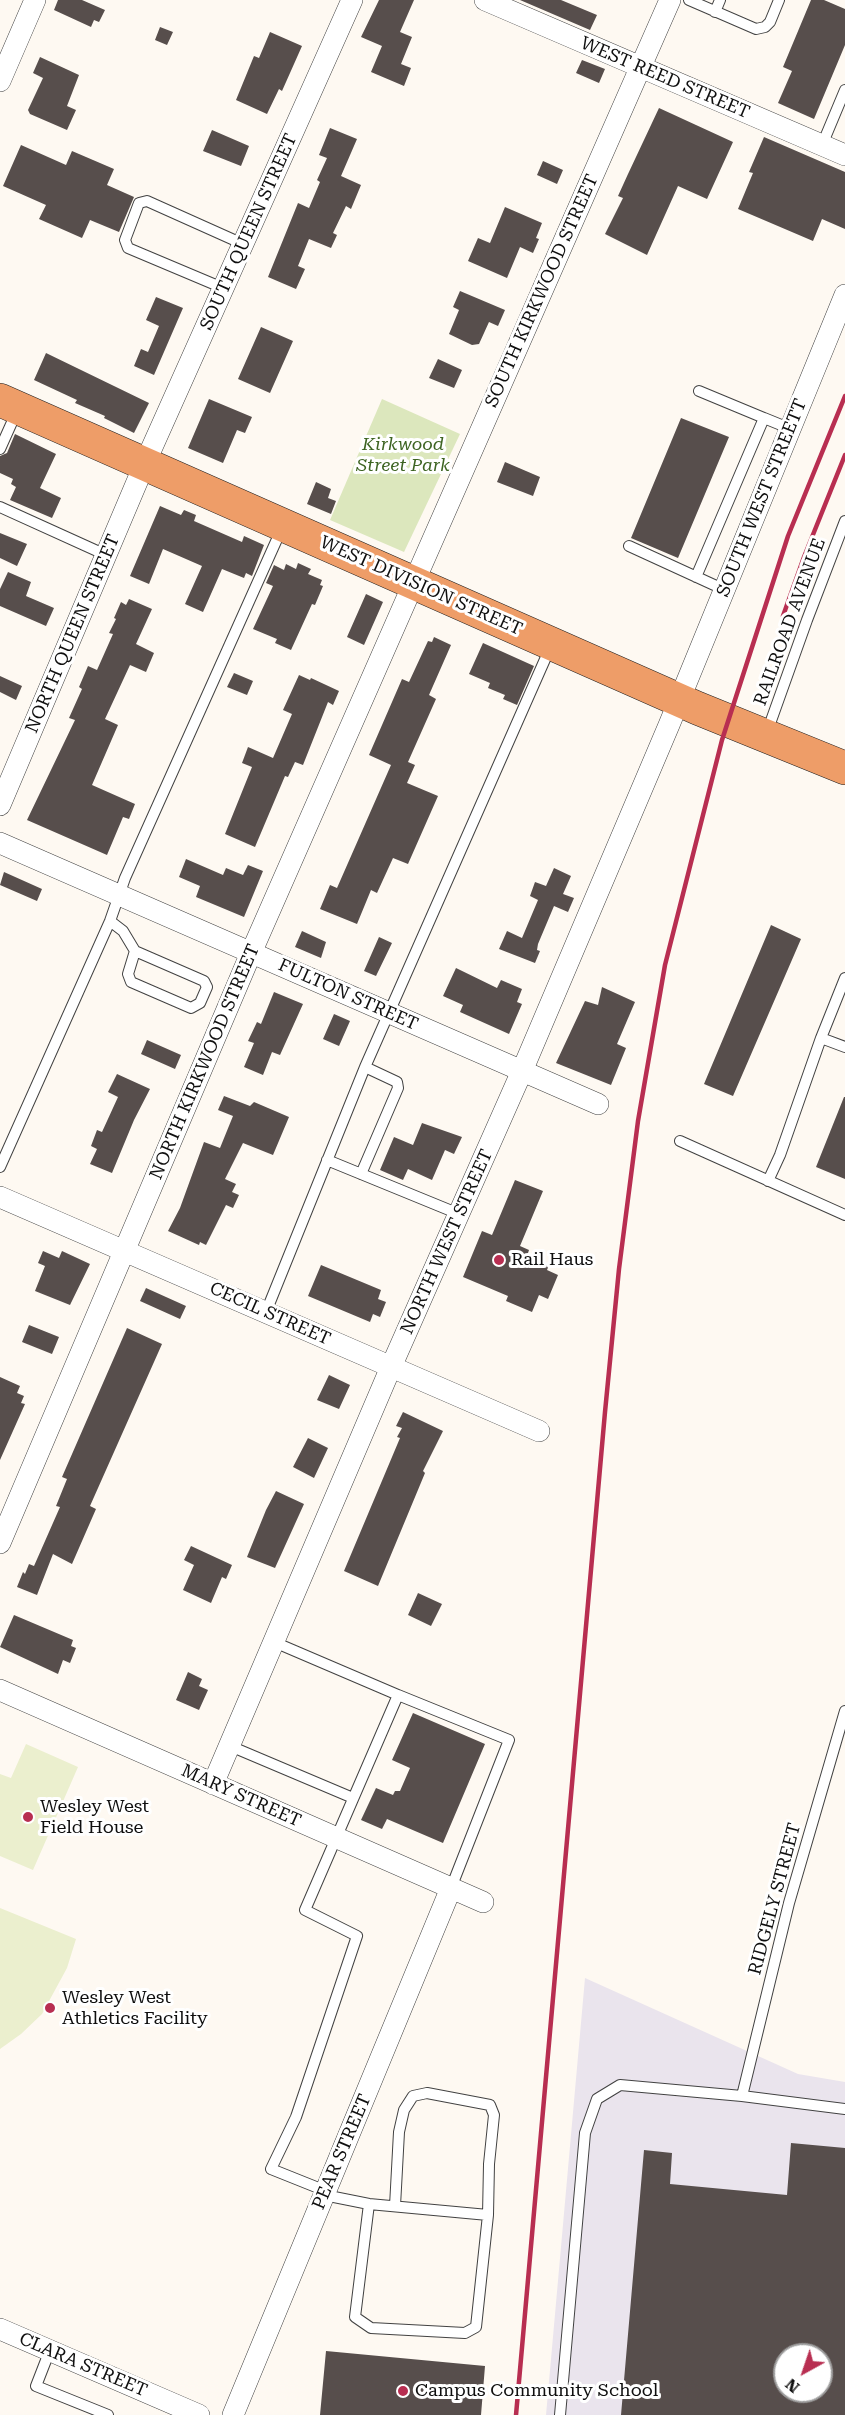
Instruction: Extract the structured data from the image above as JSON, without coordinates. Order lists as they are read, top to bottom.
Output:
{
  "streets": {
    "highway": ["WEST DIVISION STREET"],
    "street": [
      "WEST REED STREET",
      "SOUTH QUEEN STREET",
      "SOUTH KIRKWOOD STREET",
      "SOUTH WEST STREETT",
      "NORTH QUEEN STREET",
      "FULTON STREET",
      "NORTH KIRKWOOD STREET",
      "NORTH WEST STREET",
      "CECIL STREET",
      "MARY STREET",
      "PEAR STREET",
      "CLARA STREET"
    ],
    "lane": ["RAILROAD AVENUE", "RIDGELY STREET"]
  },
  "crossings": [
    ["WEST REED STREET", "SOUTH KIRKWOOD STREET"],
    ["SOUTH QUEEN STREET", "WEST DIVISION STREET"],
    ["SOUTH QUEEN STREET", "NORTH QUEEN STREET"],
    ["SOUTH KIRKWOOD STREET", "WEST DIVISION STREET"],
    ["SOUTH KIRKWOOD STREET", "NORTH KIRKWOOD STREET"],
    ["SOUTH WEST STREETT", "WEST DIVISION STREET"],
    ["SOUTH WEST STREETT", "NORTH WEST STREET"],
    ["WEST DIVISION STREET", "RAILROAD AVENUE"],
    ["WEST DIVISION STREET", "NORTH QUEEN STREET"],
    ["WEST DIVISION STREET", "NORTH KIRKWOOD STREET"],
    ["WEST DIVISION STREET", "NORTH WEST STREET"],
    ["FULTON STREET", "NORTH KIRKWOOD STREET"],
    ["FULTON STREET", "NORTH WEST STREET"],
    ["NORTH KIRKWOOD STREET", "CECIL STREET"],
    ["NORTH WEST STREET", "CECIL STREET"],
    ["NORTH WEST STREET", "MARY STREET"],
    ["MARY STREET", "PEAR STREET"]
  ],
  "parks": ["Kirkwood Street Park"],
  "places": [
    "Rail Haus",
    "Wesley West Field House",
    "Wesley West Athletics Facility",
    "Campus Community School"
  ],
  "north": "bottom left"
}
